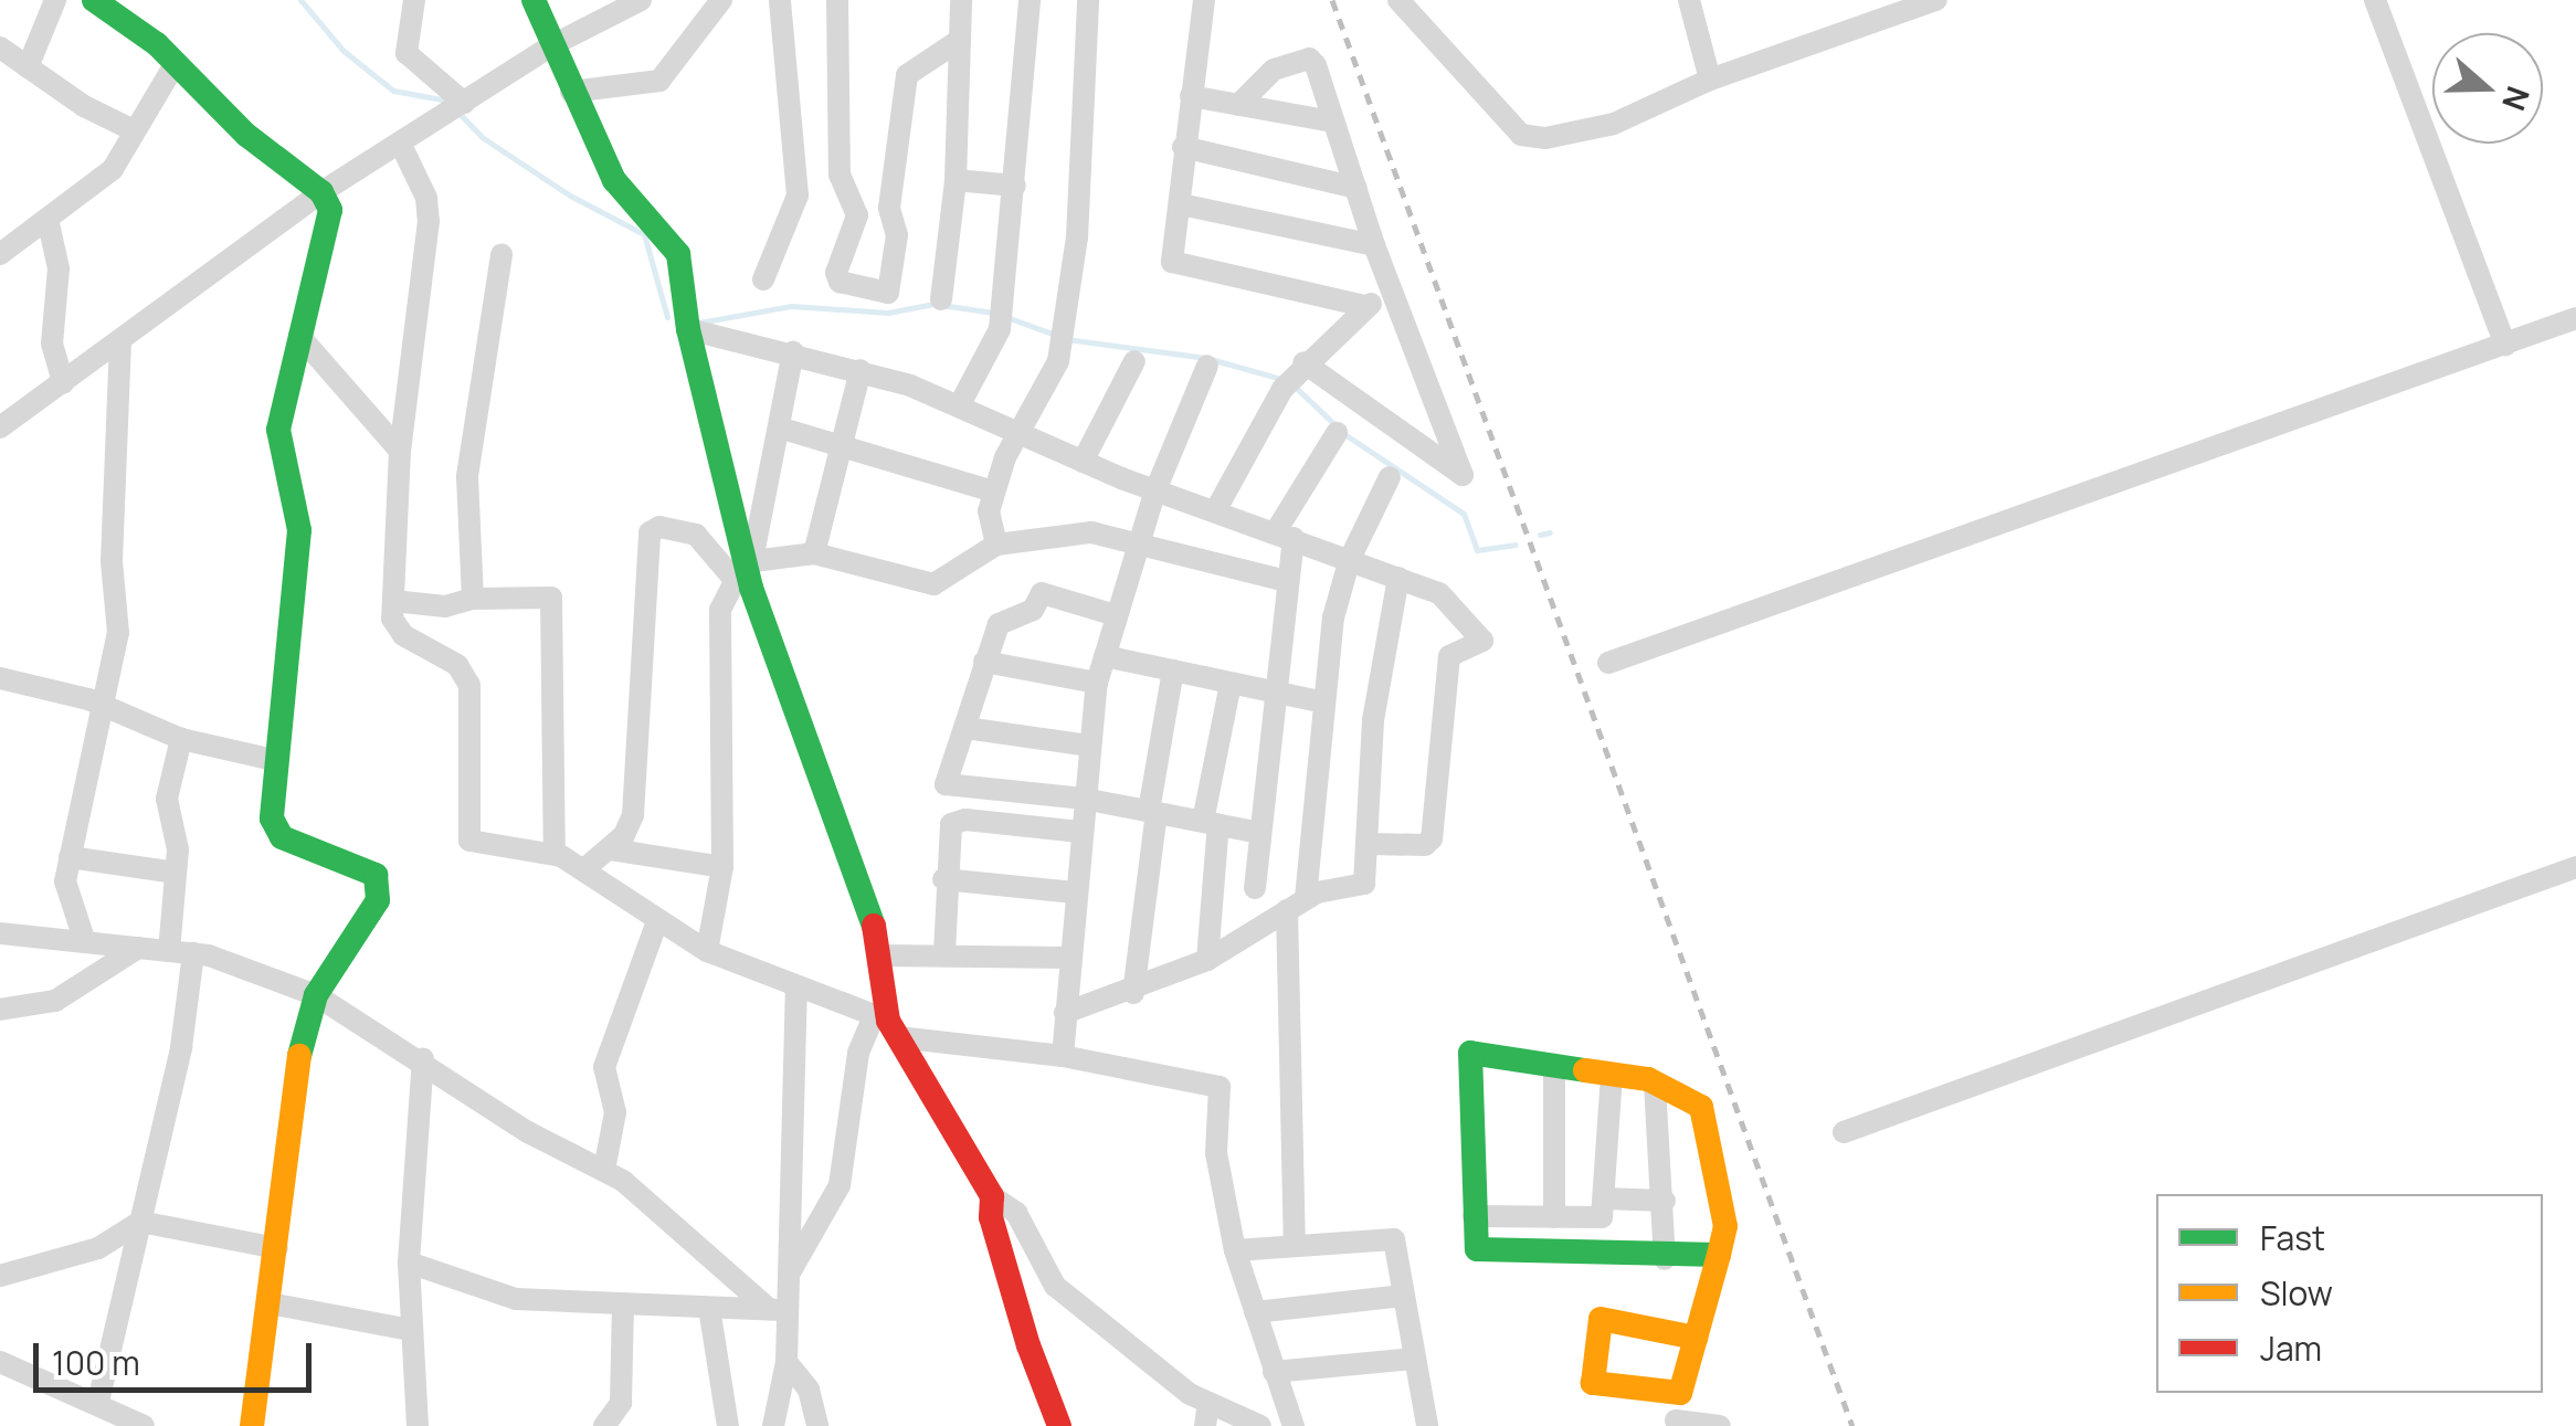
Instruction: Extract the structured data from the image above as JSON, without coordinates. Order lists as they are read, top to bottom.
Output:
{
  "legend": ["Fast", "Slow", "Jam"],
  "scale_bar": "100 m",
  "north": "right"
}
